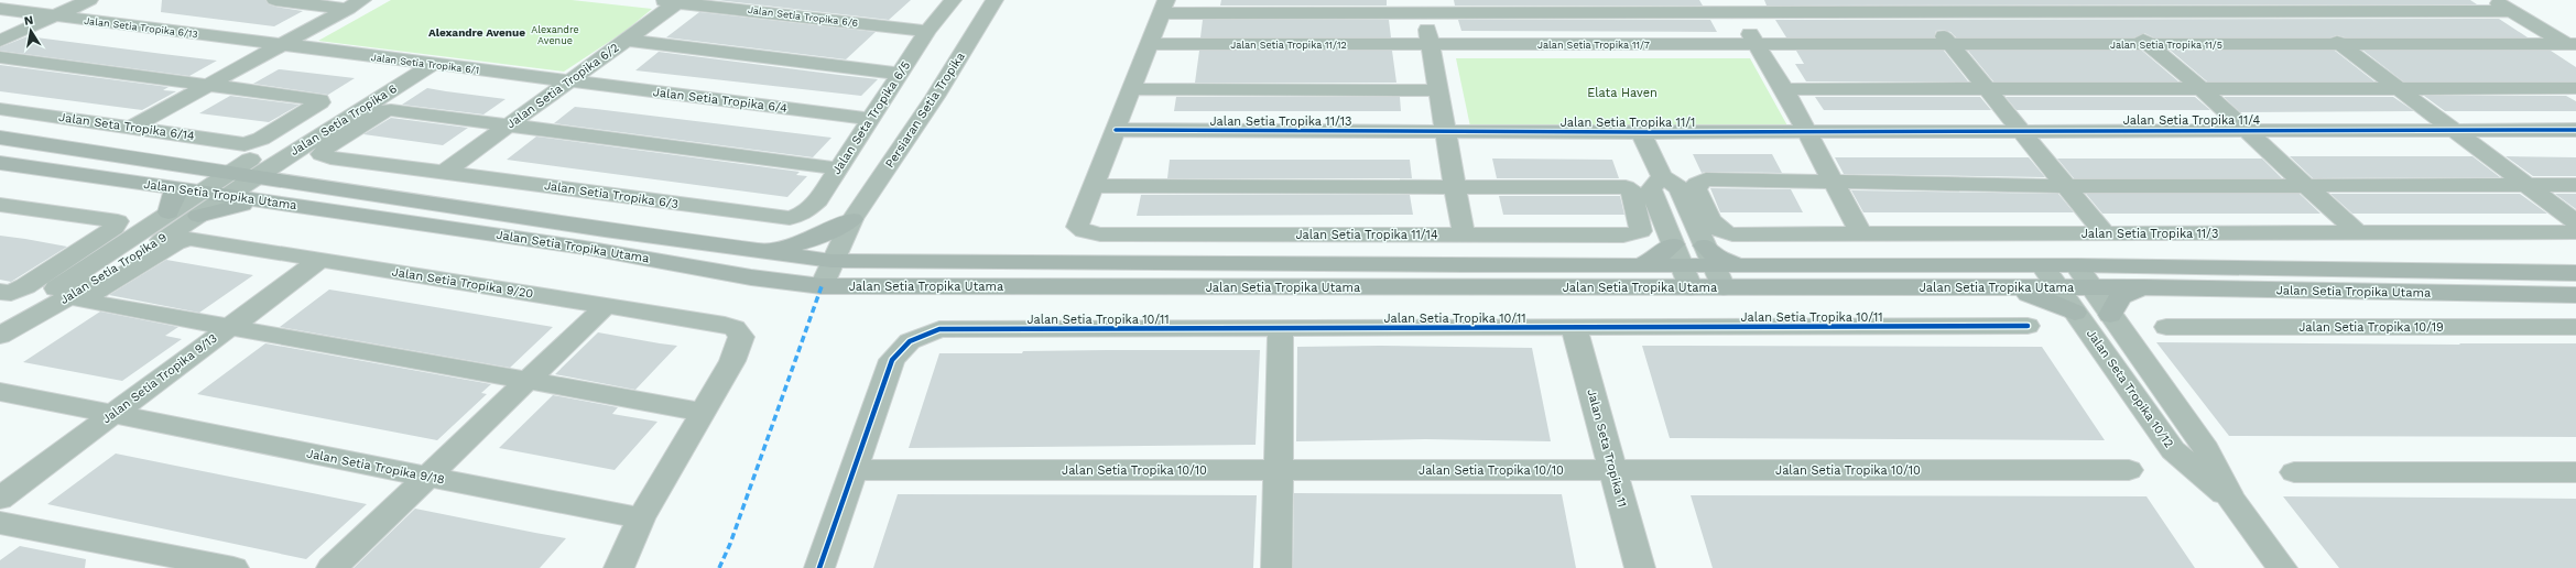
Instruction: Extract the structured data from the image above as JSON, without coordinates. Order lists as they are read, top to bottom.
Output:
{
  "streets": {
    "main road": ["Jalan Setia Tropika Utama"],
    "street": [
      "Jalan Setia Tropika 6/6",
      "Jalan Setia Tropika 6/13",
      "Jalan Setia Tropika 11/12",
      "Jalan Setia Tropika 11/7",
      "Jalan Setia Tropika 11/5",
      "Jalan Setia Tropika 6/1",
      "Jalan Setia Tropika 6/2",
      "Jalan Setia Tropika 6/4",
      "Persiaran Setia Tropika",
      "Jalan Seta Tropika 6/5",
      "Jalan Setia Tropika 6",
      "Jalan Setia Tropika 11/4",
      "Jalan Setia Tropika 11/13",
      "Jalan Setia Tropika 11/1",
      "Jalan Seta Tropika 6/14",
      "Jalan Setia Tropika 6/3",
      "Jalan Setia Tropika 11/3",
      "Jalan Setia Tropika 11/14",
      "Jalan Setia Tropika 9",
      "Jalan Setia Tropika 9/20",
      "Jalan Setia Tropika 10/11",
      "Jalan Setia Tropika 10/19",
      "Jalan Setia Tropika 9/13",
      "Jalan Seta Tropika 10/12",
      "Jalan Seta Tropika 11",
      "Jalan Setia Tropika 9/18",
      "Jalan Setia Tropika 10/10"
    ]
  },
  "crossings": [
    ["Jalan Setia Tropika 6/6", "Jalan Setia Tropika 6/2"],
    ["Jalan Setia Tropika 6/6", "Jalan Seta Tropika 6/5"],
    ["Jalan Setia Tropika 6/13", "Jalan Setia Tropika 6/1"],
    ["Jalan Setia Tropika 11/12", "Jalan Setia Tropika 11/7"],
    ["Jalan Setia Tropika 11/7", "Jalan Setia Tropika 11/5"],
    ["Jalan Setia Tropika 6/1", "Jalan Setia Tropika 6/2"],
    ["Jalan Setia Tropika 6/1", "Jalan Setia Tropika 6/4"],
    ["Jalan Setia Tropika 6/1", "Jalan Setia Tropika 6"],
    ["Jalan Setia Tropika 6/2", "Jalan Setia Tropika 6/4"],
    ["Jalan Setia Tropika 6/2", "Jalan Setia Tropika 6/3"],
    ["Jalan Setia Tropika 6/4", "Jalan Seta Tropika 6/5"],
    ["Persiaran Setia Tropika", "Jalan Setia Tropika Utama"],
    ["Jalan Seta Tropika 6/5", "Jalan Setia Tropika 6/3"],
    ["Jalan Setia Tropika 6", "Jalan Setia Tropika Utama"],
    ["Jalan Setia Tropika 6", "Jalan Setia Tropika 9"],
    ["Jalan Setia Tropika 11/4", "Jalan Setia Tropika 11/1"],
    ["Jalan Setia Tropika 11/13", "Jalan Setia Tropika 11/1"],
    ["Jalan Setia Tropika Utama", "Jalan Setia Tropika 11/3"],
    ["Jalan Setia Tropika Utama", "Jalan Setia Tropika 9"],
    ["Jalan Setia Tropika Utama", "Jalan Seta Tropika 10/12"],
    ["Jalan Setia Tropika 9/20", "Jalan Setia Tropika 9/13"],
    ["Jalan Setia Tropika 10/11", "Jalan Seta Tropika 11"],
    ["Jalan Setia Tropika 10/11", "Jalan Setia Tropika 10/10"],
    ["Jalan Setia Tropika 9/13", "Jalan Setia Tropika 9/18"],
    ["Jalan Seta Tropika 11", "Jalan Setia Tropika 10/10"]
  ],
  "districts": ["Alexandre Avenue"],
  "parks": ["Alexandre Avenue", "Elata Haven"],
  "north": "top"
}
